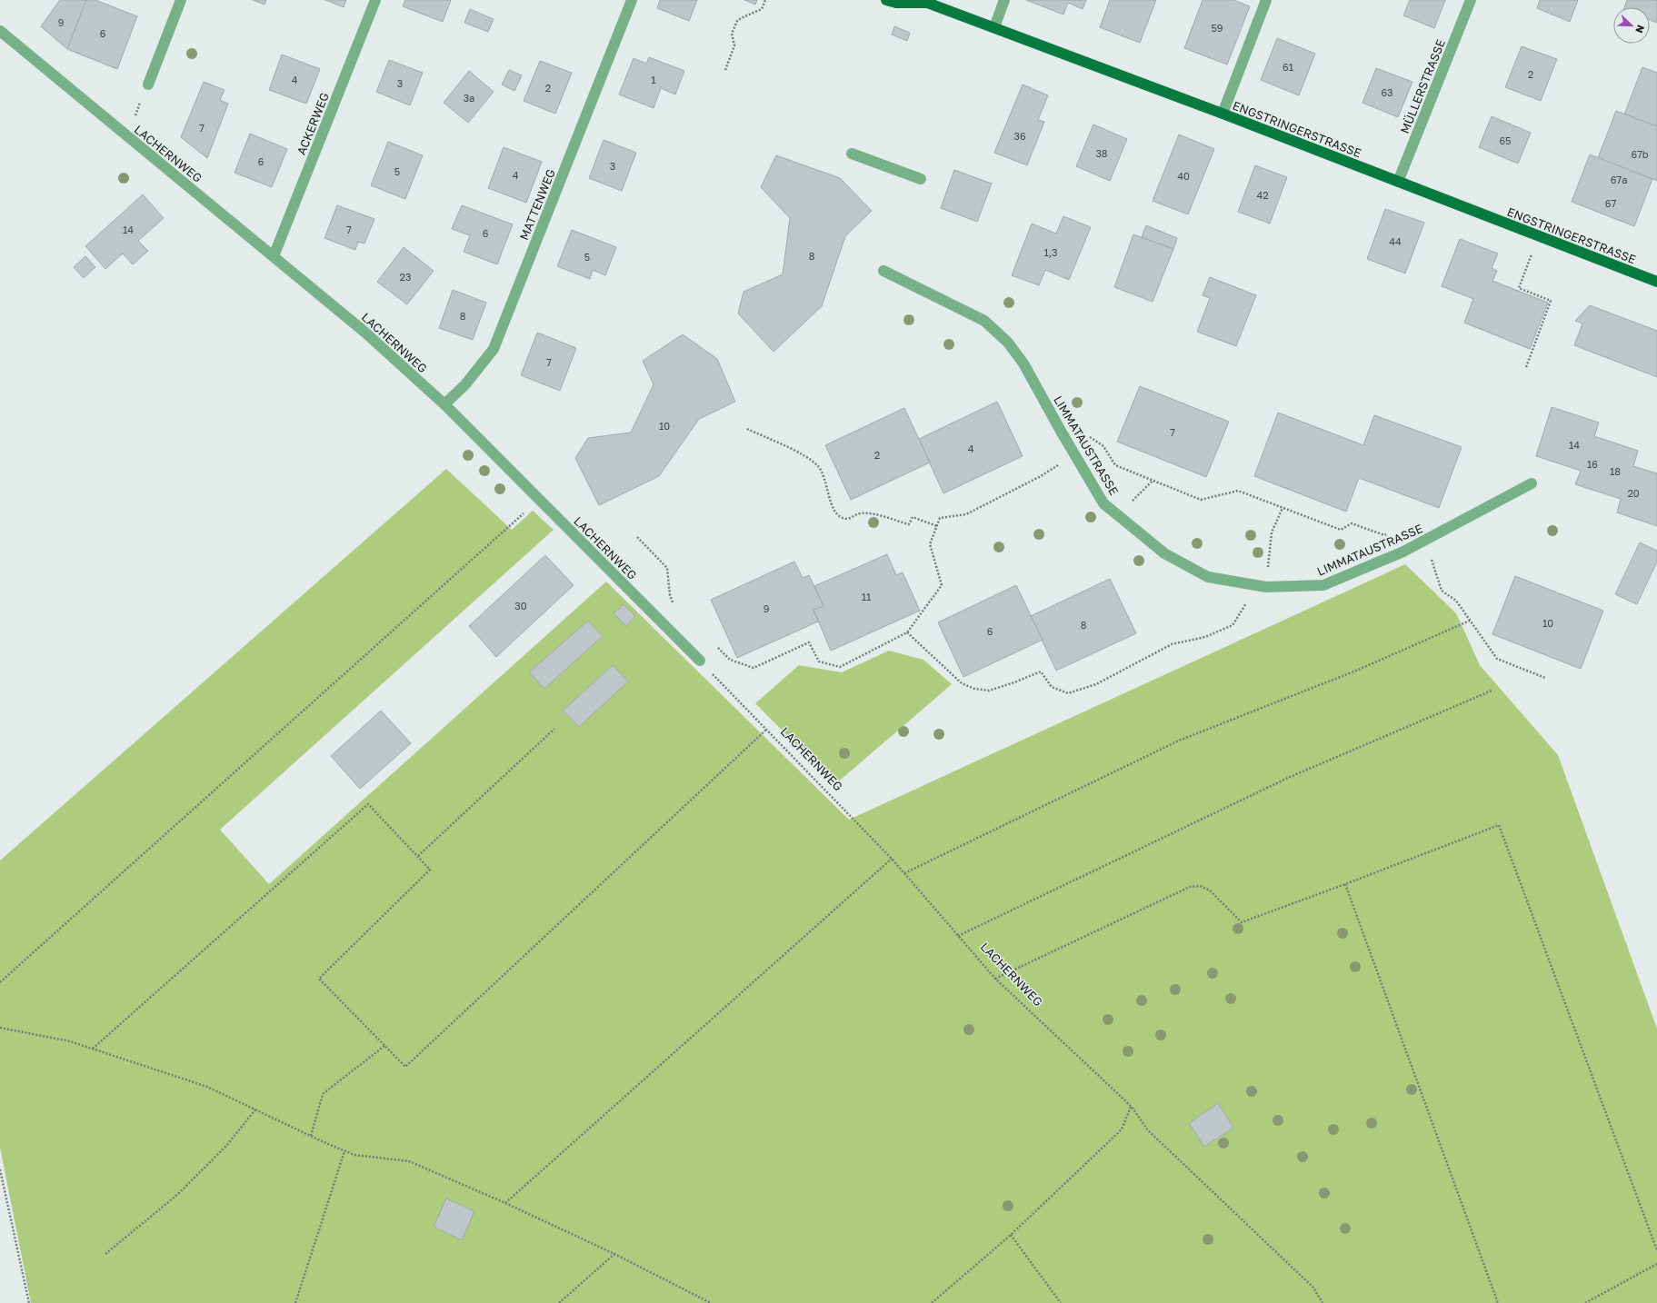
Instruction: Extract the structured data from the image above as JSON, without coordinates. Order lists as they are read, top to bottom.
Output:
{
  "streets": {
    "main road": ["ENGSTRINGERSTRASSE"],
    "street": [
      "MÜLLERSTRASSE",
      "ACKERWEG",
      "LACHERNWEG",
      "MATTENWEG",
      "LIMMATAUSTRASSE"
    ]
  },
  "crossings": [
    ["MÜLLERSTRASSE", "ENGSTRINGERSTRASSE"],
    ["ACKERWEG", "LACHERNWEG"],
    ["LACHERNWEG", "MATTENWEG"]
  ],
  "house_numbers": [
    "9",
    "59",
    "6",
    "61",
    "2",
    "4",
    "1",
    "3",
    "2",
    "63",
    "3a",
    "7",
    "36",
    "65",
    "38",
    "67b",
    "6",
    "3",
    "5",
    "4",
    "40",
    "67a",
    "42",
    "67",
    "14",
    "7",
    "6",
    "44",
    "1,3",
    "8",
    "5",
    "23",
    "8",
    "7",
    "10",
    "7",
    "14",
    "4",
    "2",
    "16",
    "18",
    "20",
    "11",
    "30",
    "9",
    "10",
    "8",
    "6"
  ],
  "north": "bottom right"
}
